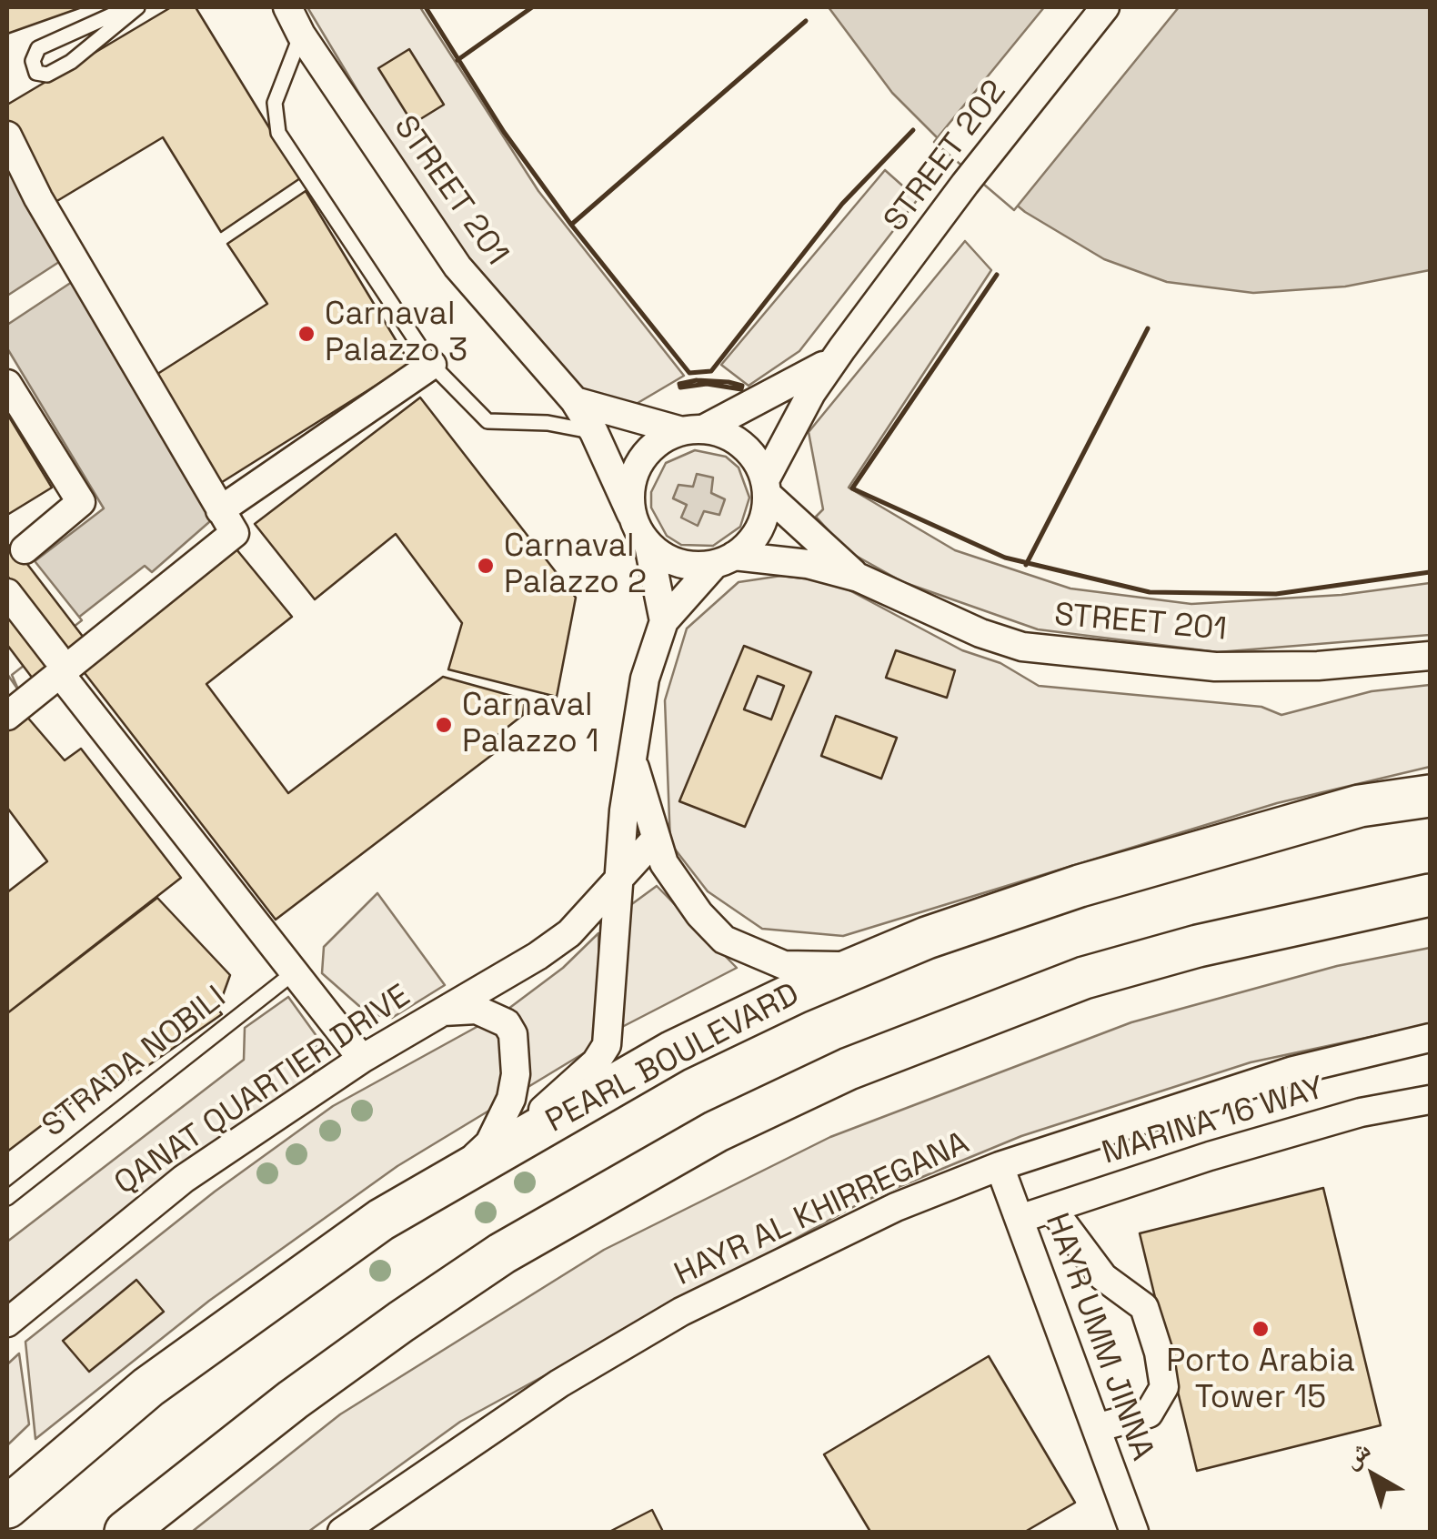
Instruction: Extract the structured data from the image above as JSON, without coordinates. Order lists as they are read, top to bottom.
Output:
{
  "streets": {
    "main road": ["PEARL BOULEVARD"],
    "street": [
      "STREET 202",
      "STREET 201",
      "QANAT QUARTIER DRIVE",
      "MARINA 16 WAY",
      "HAYR AL KHIRREGANA",
      "HAYR UMM JINNA"
    ],
    "lane": ["STRADA NOBILI"]
  },
  "crossings": [
    ["STREET 202", "STREET 201"],
    ["MARINA 16 WAY", "HAYR UMM JINNA"],
    ["HAYR AL KHIRREGANA", "HAYR UMM JINNA"]
  ],
  "places": [
    "Carnaval Palazzo 3",
    "Carnaval Palazzo 2",
    "Carnaval Palazzo 1",
    "Porto Arabia Tower 15"
  ],
  "north": "top left"
}
